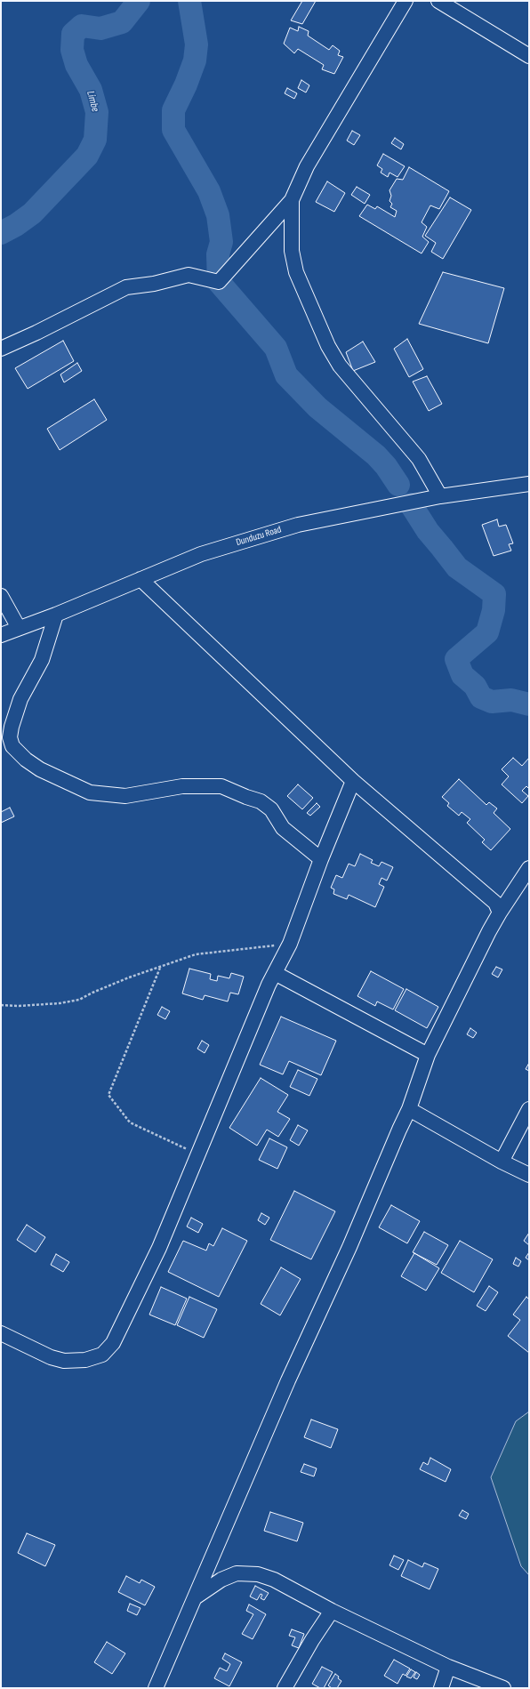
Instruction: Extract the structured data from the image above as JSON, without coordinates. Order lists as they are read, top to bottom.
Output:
{
  "streets": {
    "street": ["Dunduzu Road"]
  },
  "water": ["Limbe"]
}
